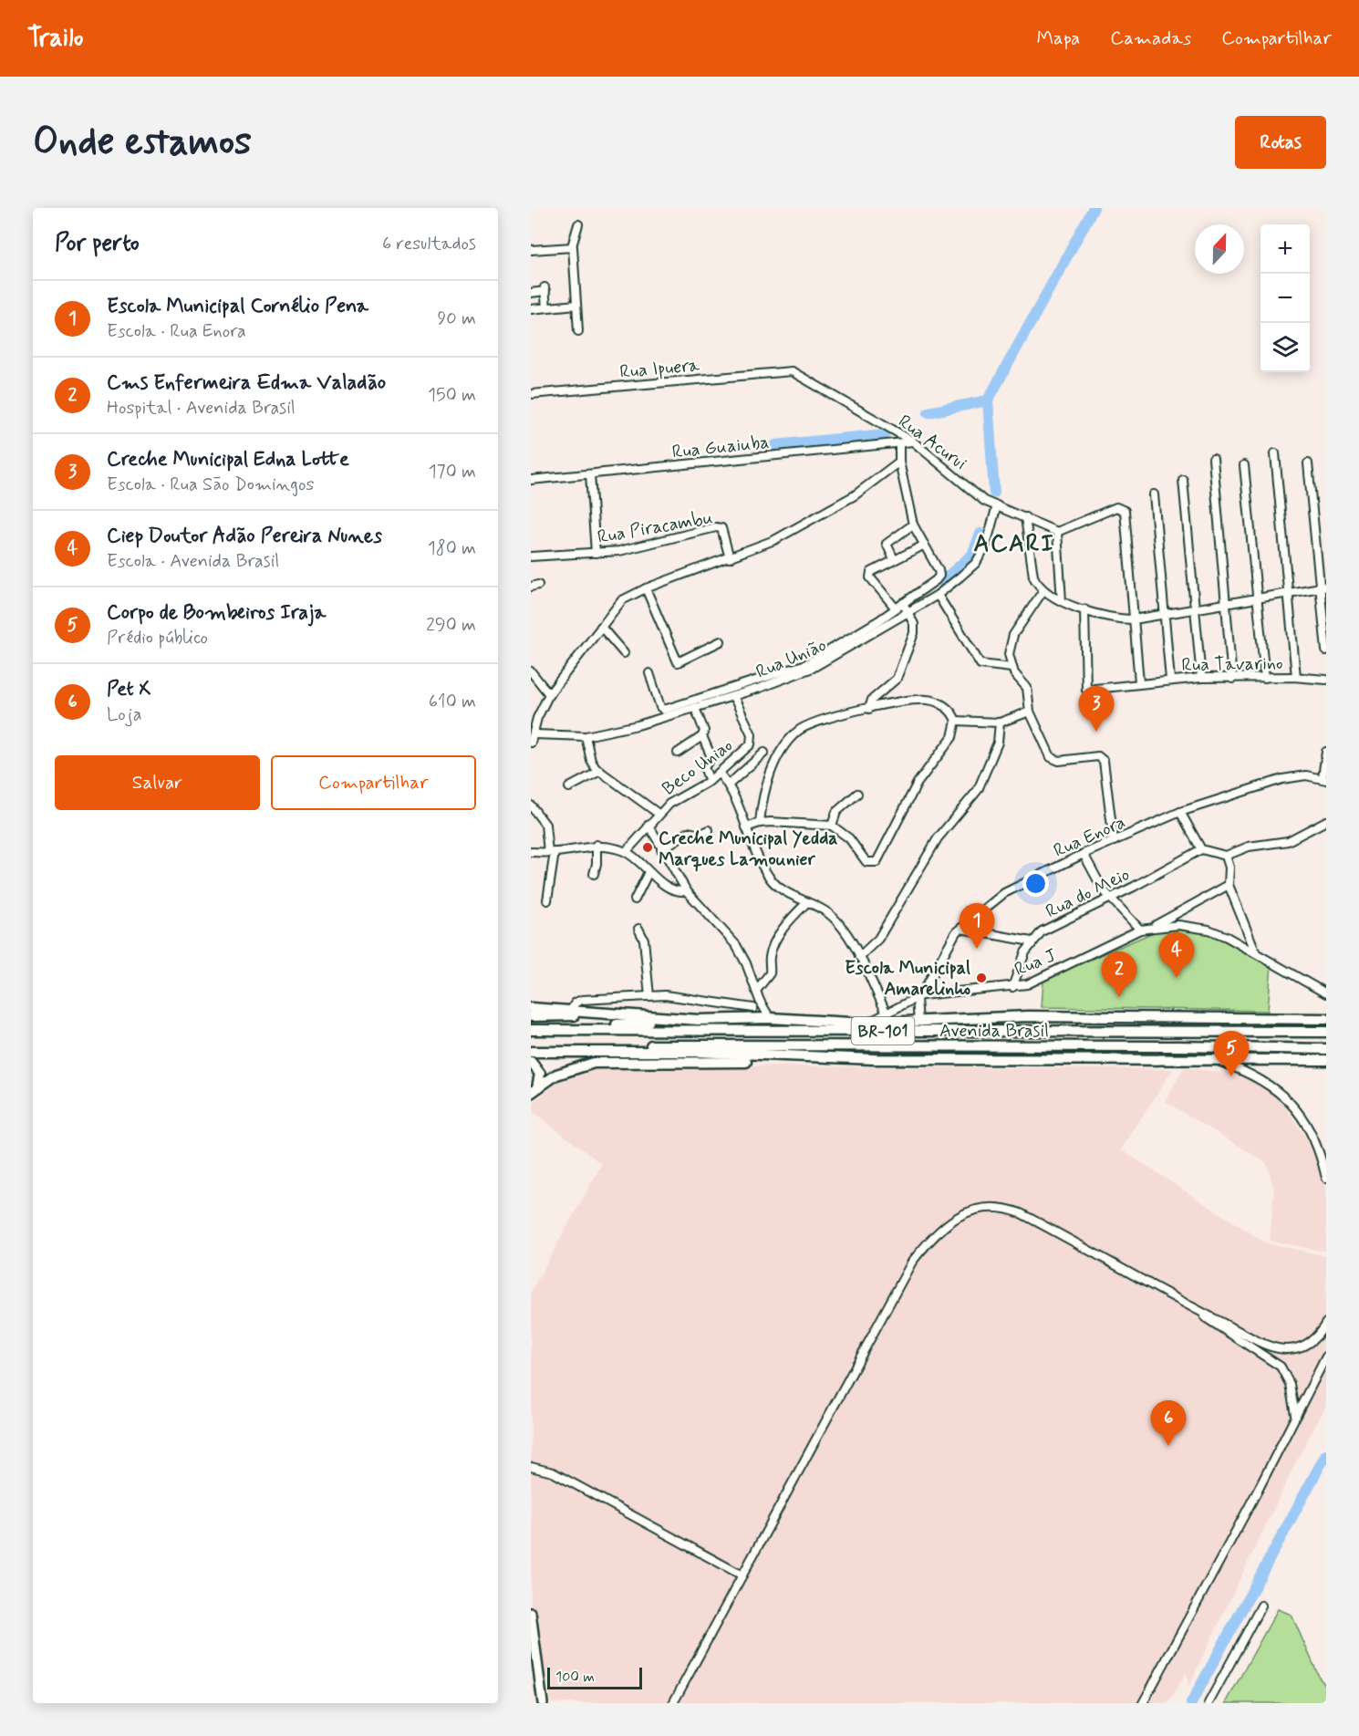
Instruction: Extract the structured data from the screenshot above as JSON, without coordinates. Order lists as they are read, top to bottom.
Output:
{
  "streets": {
    "highway": ["Avenida Brasil", "BR-101"],
    "street": [
      "Rua Ipuera",
      "Rua Acurui",
      "Rua Guaiuba",
      "Rua Piracambu",
      "Rua União",
      "Rua Tavarino",
      "Beco Uniao",
      "Rua Enora",
      "Rua do Meio",
      "Rua J"
    ]
  },
  "crossings": [
    ["Rua Ipuera", "Rua Acurui"],
    ["Rua Acurui", "Rua Guaiuba"],
    ["Rua Acurui", "Rua União"],
    ["Rua União", "Beco Uniao"],
    ["Rua Enora", "Rua J"],
    ["Rua do Meio", "Rua J"]
  ],
  "districts": ["ACARI"],
  "places": ["Creche Municipal Yedda Marques Lamounier", "Escola Municipal Amarelinho"],
  "scale_bar": "100 m",
  "north": "top",
  "page": {
    "header": "Trailo",
    "nav": ["Mapa", "Camadas", "Compartilhar"],
    "buttons": [
      "Rotas",
      ["Salvar", "Compartilhar"]
    ],
    "title": "Onde estamos",
    "heading": ["Por perto", "6 resultados"],
    "map_buttons": ["+", "−"],
    "list": [
      {
        "mark": "1",
        "name": "Escola Municipal Cornélio Pena",
        "note": "Escola · Rua Enora",
        "value": "90 m"
      },
      {
        "mark": "2",
        "name": "Cms Enfermeira Edma Valadão",
        "note": "Hospital · Avenida Brasil",
        "value": "150 m"
      },
      {
        "mark": "3",
        "name": "Creche Municipal Edna Lotte",
        "note": "Escola · Rua Sāo Domingos",
        "value": "170 m"
      },
      {
        "mark": "4",
        "name": "Ciep Doutor Adão Pereira Nunes",
        "note": "Escola · Avenida Brasil",
        "value": "180 m"
      },
      {
        "mark": "5",
        "name": "Corpo de Bombeiros Iraja",
        "note": "Prédio público",
        "value": "290 m"
      },
      {
        "mark": "6",
        "name": "Pet X",
        "note": "Loja",
        "value": "610 m"
      }
    ],
    "pins": [
      "3",
      "1",
      "4",
      "2",
      "5",
      "6"
    ],
    "scale": "100 m"
  }
}
